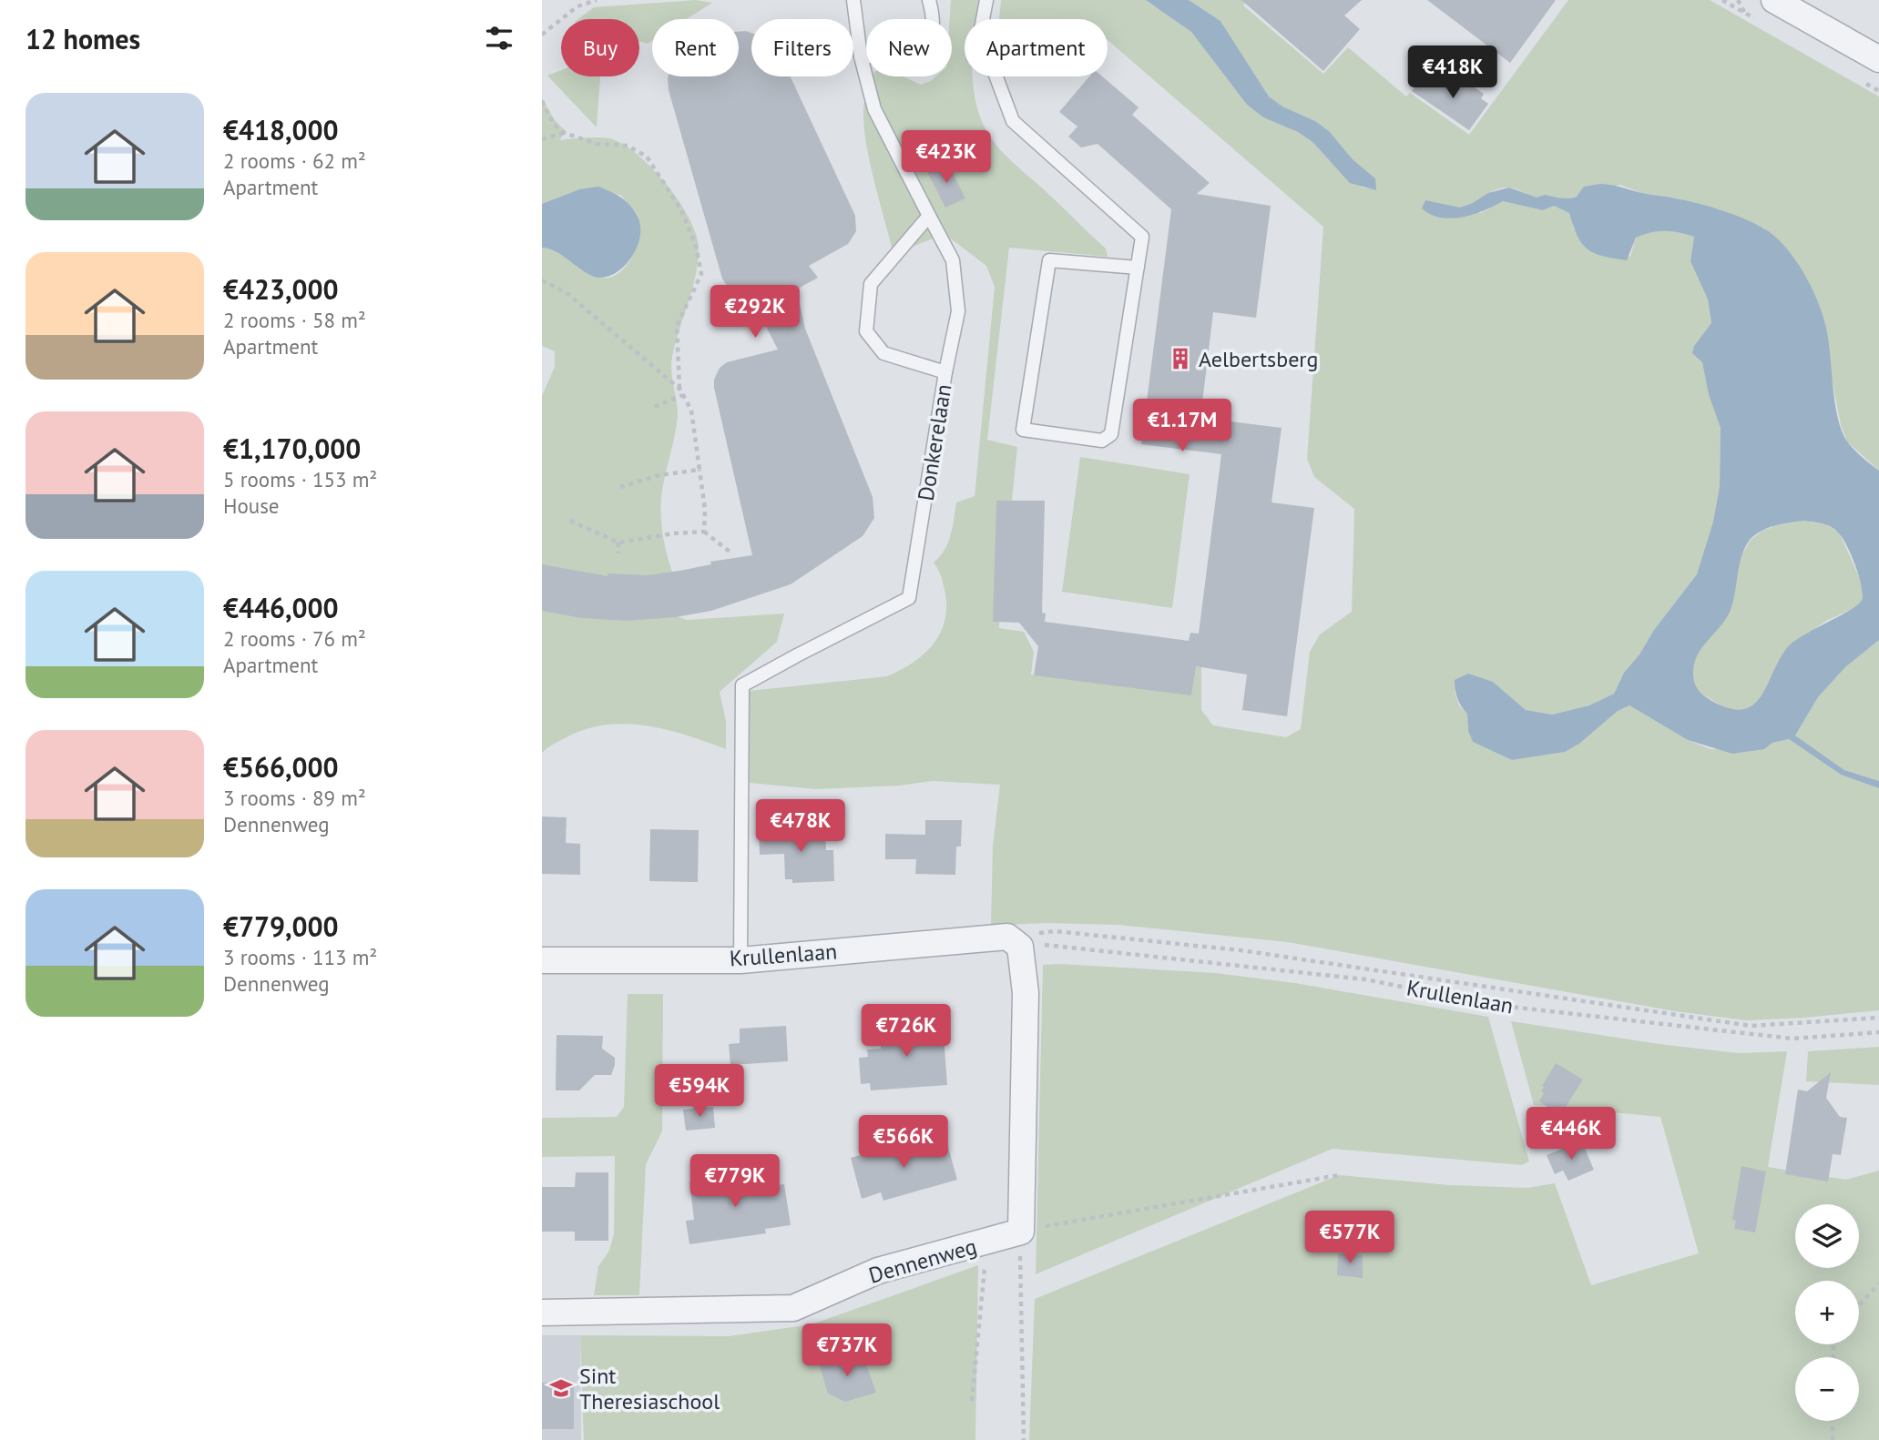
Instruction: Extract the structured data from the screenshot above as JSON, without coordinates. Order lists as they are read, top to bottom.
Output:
{
  "streets": {
    "street": ["Krullenlaan", "Dennenweg"],
    "lane": ["Donkerelaan"]
  },
  "crossings": [
    ["Donkerelaan", "Krullenlaan"]
  ],
  "places": {
    "building": ["Aelbertsberg"],
    "school or university": ["Sint Theresiaschool"]
  },
  "page": {
    "heading": "12 homes",
    "chip": [
      "Buy",
      "Rent",
      "Filters",
      "New",
      "Apartment"
    ],
    "price": [
      "€418K",
      "€423K",
      "€292K",
      "€1.17M",
      "€478K",
      "€726K",
      "€594K",
      "€446K",
      "€566K",
      "€779K",
      "€577K",
      "€737K"
    ],
    "list": [
      {
        "name": "€418,000",
        "note": "2 rooms · 62 m² · Apartment"
      },
      {
        "name": "€423,000",
        "note": "2 rooms · 58 m² · Apartment"
      },
      {
        "name": "€1,170,000",
        "note": "5 rooms · 153 m² · House"
      },
      {
        "name": "€446,000",
        "note": "2 rooms · 76 m² · Apartment"
      },
      {
        "name": "€566,000",
        "note": "3 rooms · 89 m² · Dennenweg"
      },
      {
        "name": "€779,000",
        "note": "3 rooms · 113 m² · Dennenweg"
      }
    ],
    "map_buttons": ["+", "−"]
  }
}
